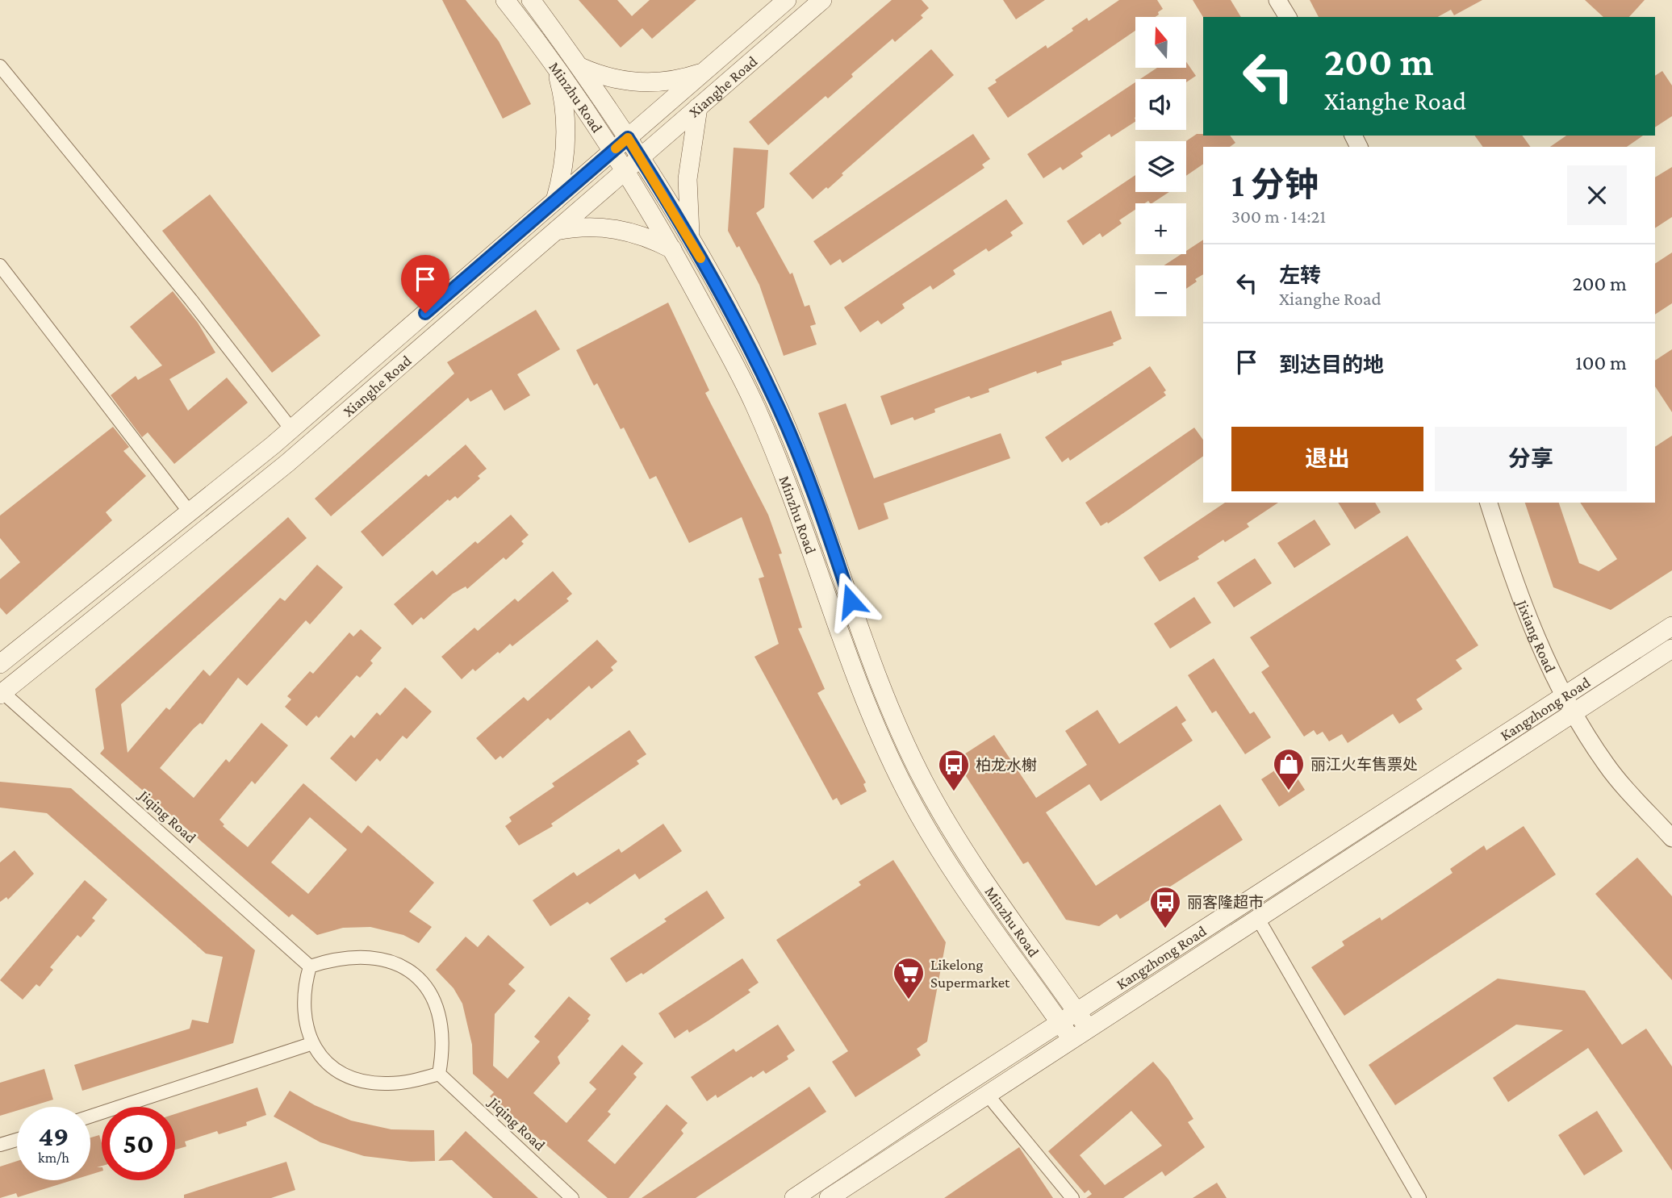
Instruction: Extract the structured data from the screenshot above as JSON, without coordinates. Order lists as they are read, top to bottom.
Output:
{
  "streets": {
    "main road": ["Xianghe Road", "Minzhu Road", "Kangzhong Road"],
    "street": ["Jixiang Road", "Jiqing Road"]
  },
  "crossings": [
    ["Xianghe Road", "Minzhu Road"],
    ["Xianghe Road", "Jiqing Road"],
    ["Minzhu Road", "Kangzhong Road"],
    ["Jixiang Road", "Kangzhong Road"]
  ],
  "places": {
    "shop": ["丽江火车售票处"],
    "bus stop": ["柏龙水榭", "丽客隆超市"],
    "supermarket": ["Likelong Supermarket"]
  },
  "north": "top",
  "page": {
    "map_buttons": ["+", "−"],
    "turn": ["200 m", "Xianghe Road"],
    "heading": ["1 分钟", "300 m · 14:21"],
    "list": [
      {
        "name": "左转",
        "note": "Xianghe Road",
        "value": "200 m"
      },
      {
        "name": "到达目的地",
        "value": "100 m"
      }
    ],
    "buttons": ["退出", "分享"],
    "speed": "49 km/h",
    "limit": "50"
  }
}
